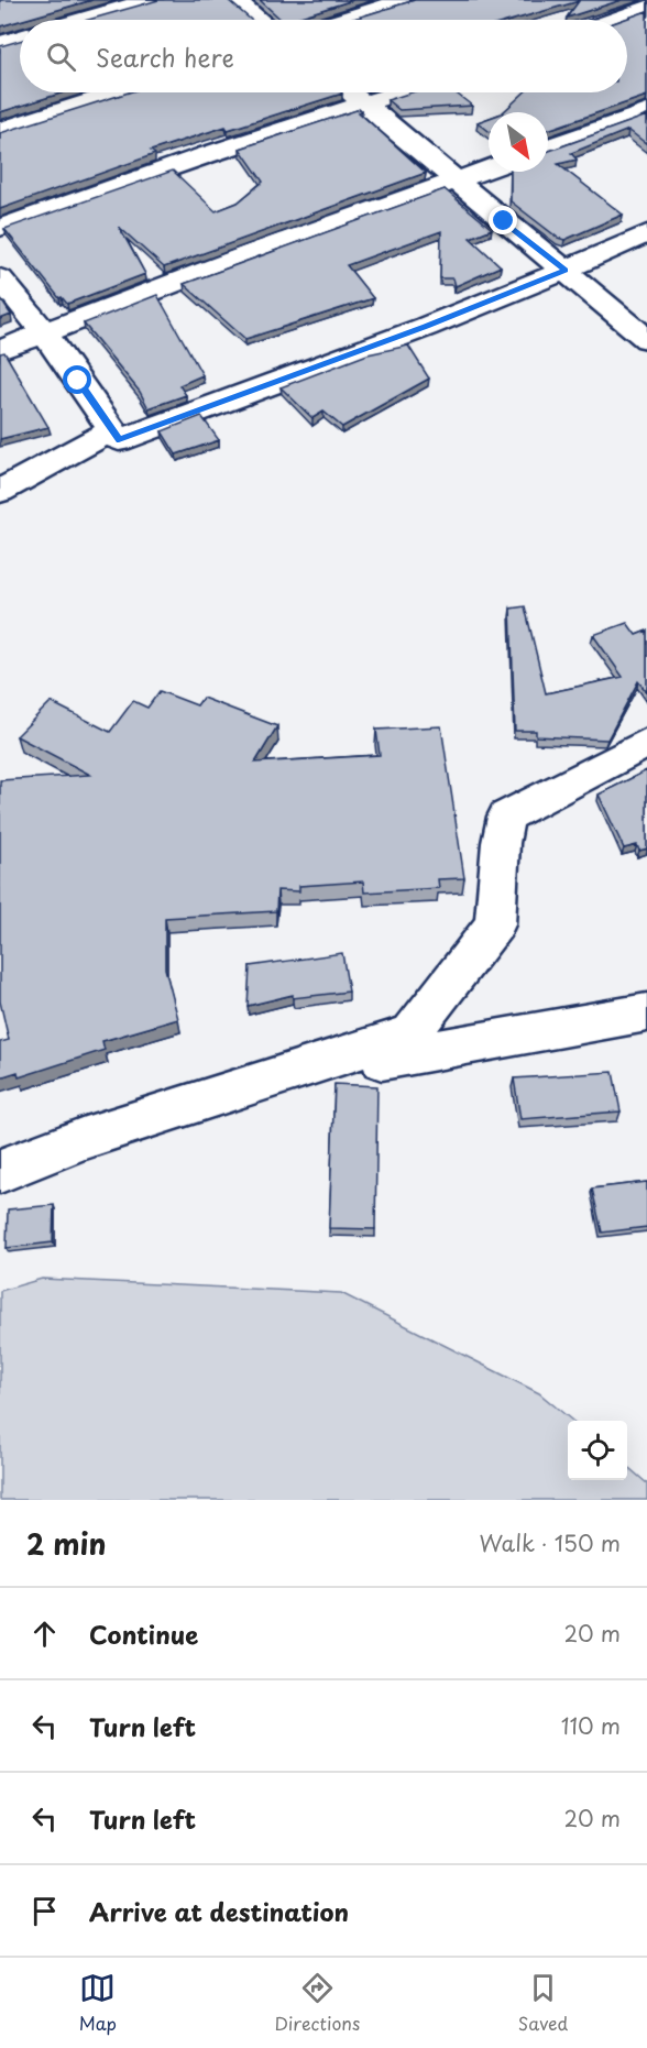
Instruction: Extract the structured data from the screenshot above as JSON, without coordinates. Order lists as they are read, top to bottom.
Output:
{
  "north": "bottom right",
  "page": {
    "search": "Search here",
    "heading": ["2 min", "Walk · 150 m"],
    "list": [
      ["Continue", "20 m"],
      ["Turn left", "110 m"],
      ["Turn left", "20 m"],
      "Arrive at destination"
    ],
    "nav": ["Map", "Directions", "Saved"]
  }
}
